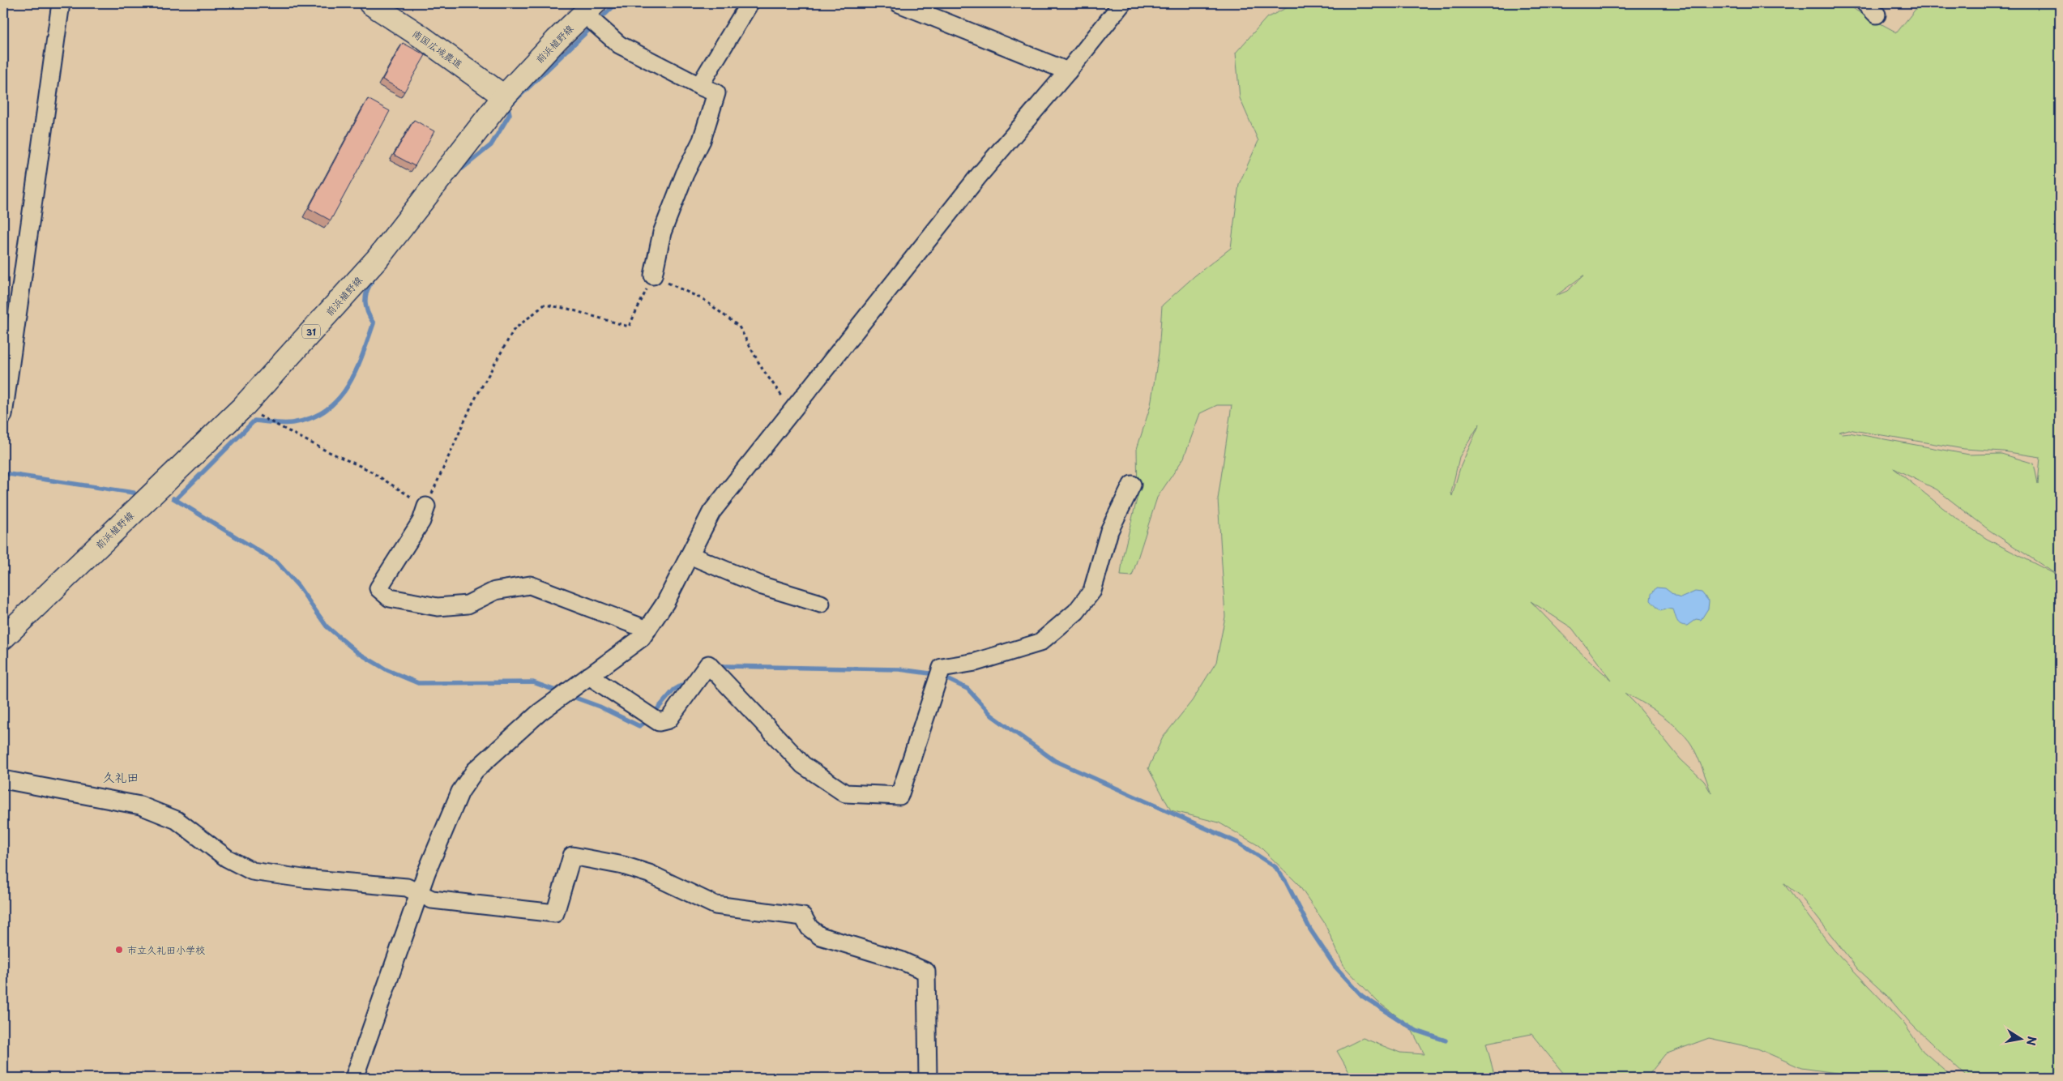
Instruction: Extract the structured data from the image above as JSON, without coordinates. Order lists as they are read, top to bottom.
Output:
{
  "streets": {
    "main road": ["前浜植野線", "南国広域農道", "31"]
  },
  "crossings": [
    ["前浜植野線", "南国広域農道"]
  ],
  "districts": ["久礼田"],
  "places": ["市立久礼田小学校"],
  "north": "right"
}
